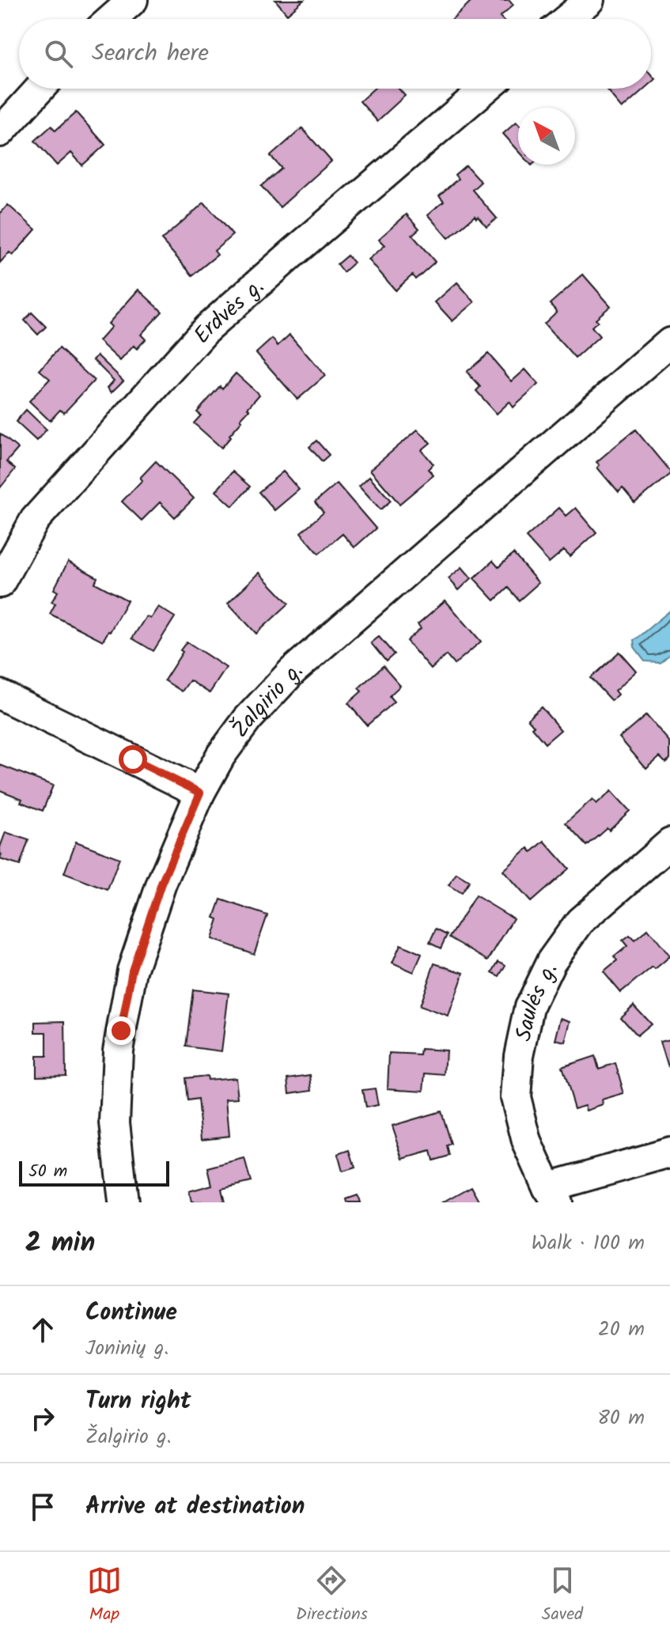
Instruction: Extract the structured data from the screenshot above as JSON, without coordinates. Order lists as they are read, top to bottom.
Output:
{
  "streets": {
    "street": ["Erdvės g.", "Žalgirio g.", "Saulės g."]
  },
  "scale_bar": "50 m",
  "north": "top left",
  "page": {
    "search": "Search here",
    "scale": "50 m",
    "heading": ["2 min", "Walk · 100 m"],
    "list": [
      ["Continue", "Joninių g.", "20 m"],
      ["Turn right", "Žalgirio g.", "80 m"],
      "Arrive at destination"
    ],
    "nav": ["Map", "Directions", "Saved"]
  }
}
